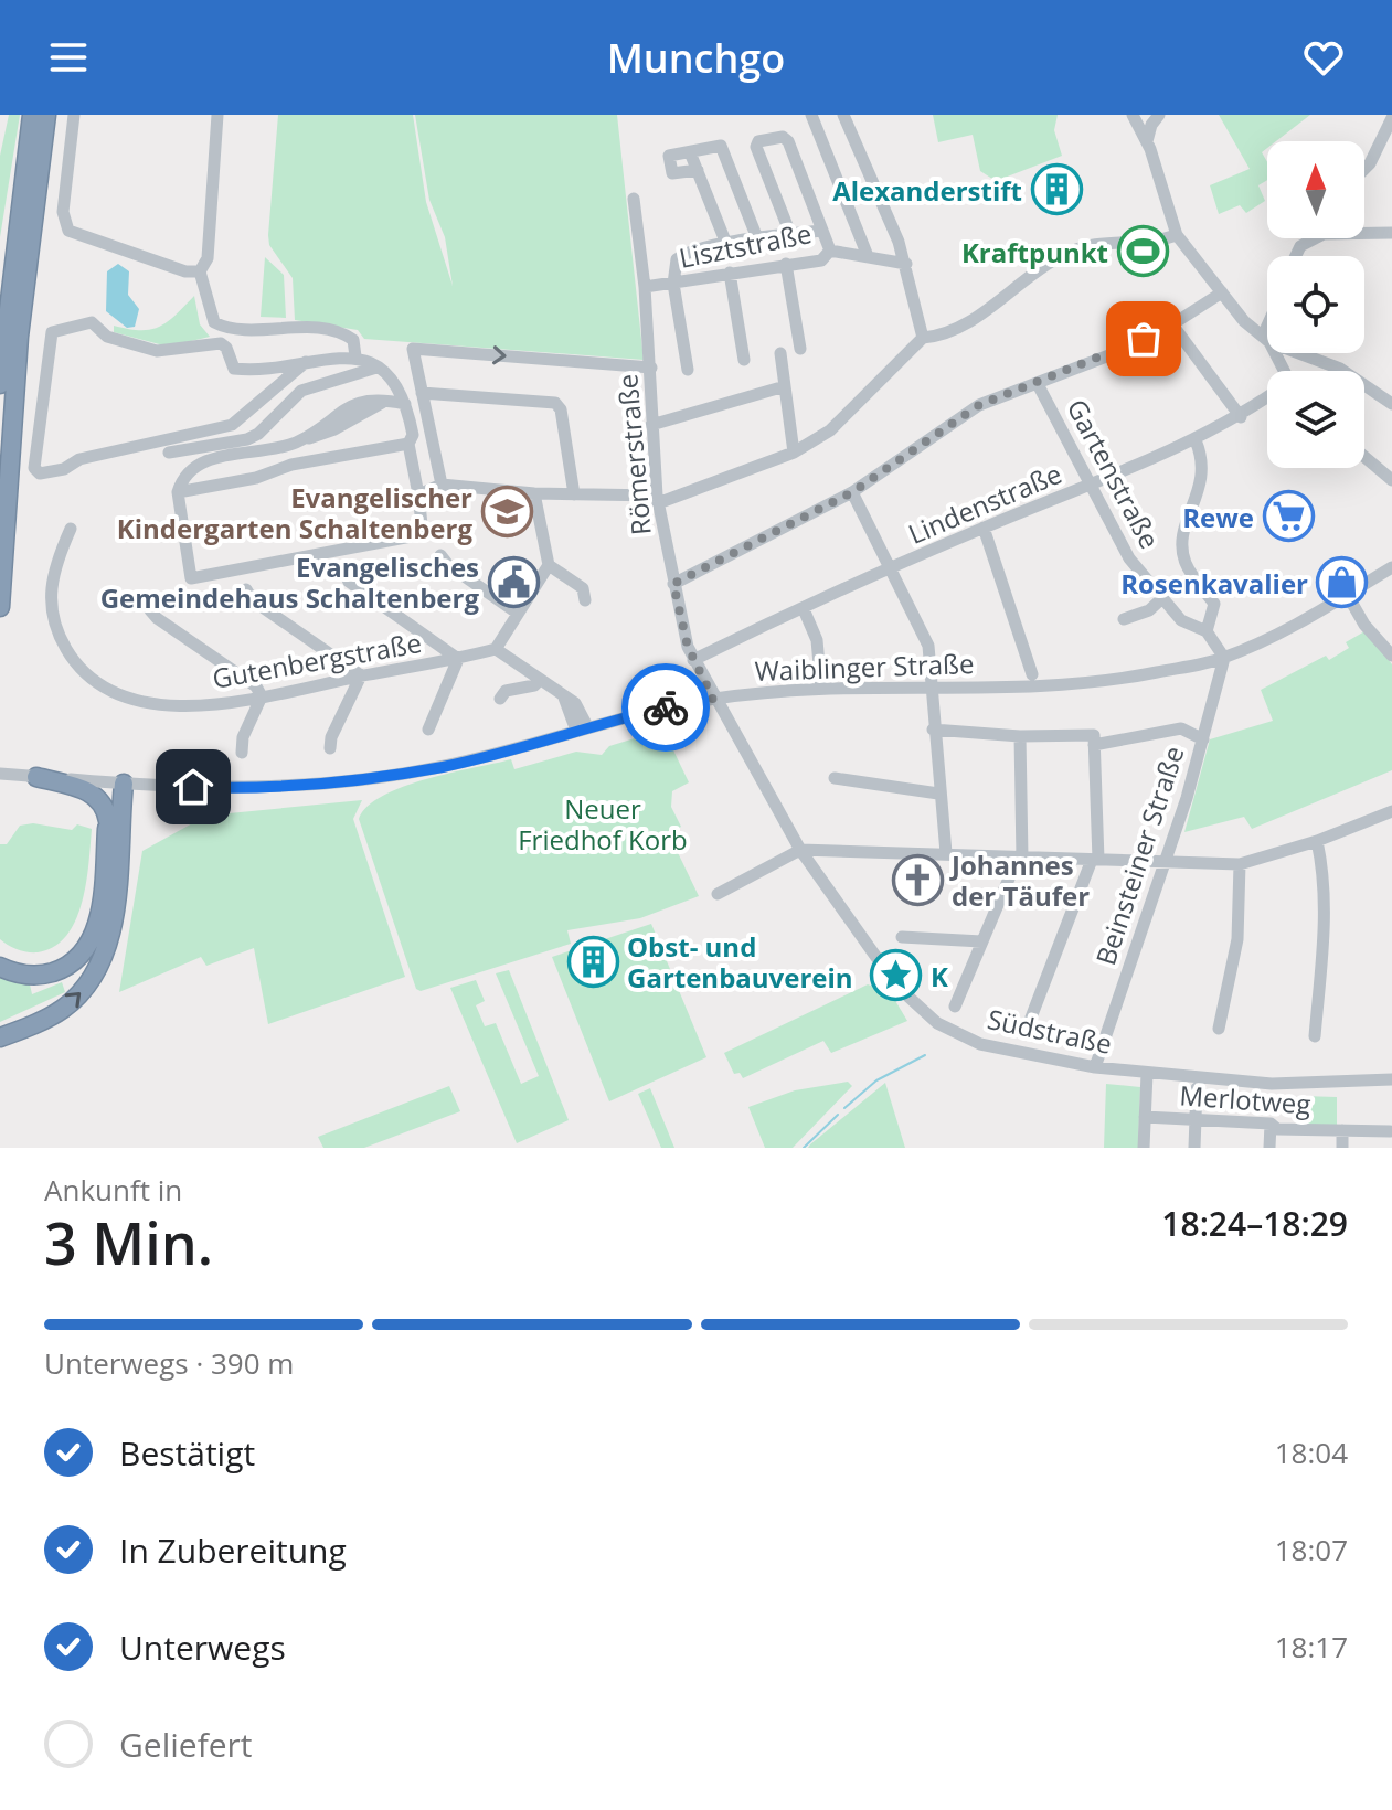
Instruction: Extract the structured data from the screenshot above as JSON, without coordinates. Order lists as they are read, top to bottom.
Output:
{
  "streets": {
    "street": [
      "Lisztstraße",
      "Römerstraße",
      "Gartenstraße",
      "Lindenstraße",
      "Gutenbergstraße",
      "Waiblinger Straße",
      "Beinsteiner Straße",
      "Südstraße",
      "Merlotweg"
    ]
  },
  "crossings": [
    ["Lisztstraße", "Römerstraße"],
    ["Römerstraße", "Lindenstraße"],
    ["Römerstraße", "Waiblinger Straße"],
    ["Römerstraße", "Südstraße"],
    ["Gartenstraße", "Lindenstraße"],
    ["Gartenstraße", "Waiblinger Straße"],
    ["Gartenstraße", "Beinsteiner Straße"],
    ["Waiblinger Straße", "Beinsteiner Straße"],
    ["Waiblinger Straße", "Südstraße"],
    ["Beinsteiner Straße", "Südstraße"]
  ],
  "parks": ["Neuer Friedhof Korb"],
  "places": {
    "building": ["Alexanderstift", "Obst- und Gartenbauverein"],
    "sports": ["Kraftpunkt"],
    "school or university": ["Evangelischer Kindergarten Schaltenberg"],
    "supermarket": ["Rewe"],
    "public building": ["Evangelisches Gemeindehaus Schaltenberg"],
    "shop": ["Rosenkavalier"],
    "church": ["Johannes der Täufer"],
    "place": ["K"]
  },
  "north": "top",
  "page": {
    "header": "Munchgo",
    "heading": ["3 Min.", "Ankunft in", "18:24–18:29"],
    "bar": "Unterwegs · 390 m",
    "list": [
      ["Bestätigt", "18:04"],
      ["In Zubereitung", "18:07"],
      ["Unterwegs", "18:17"],
      "Geliefert"
    ]
  }
}
